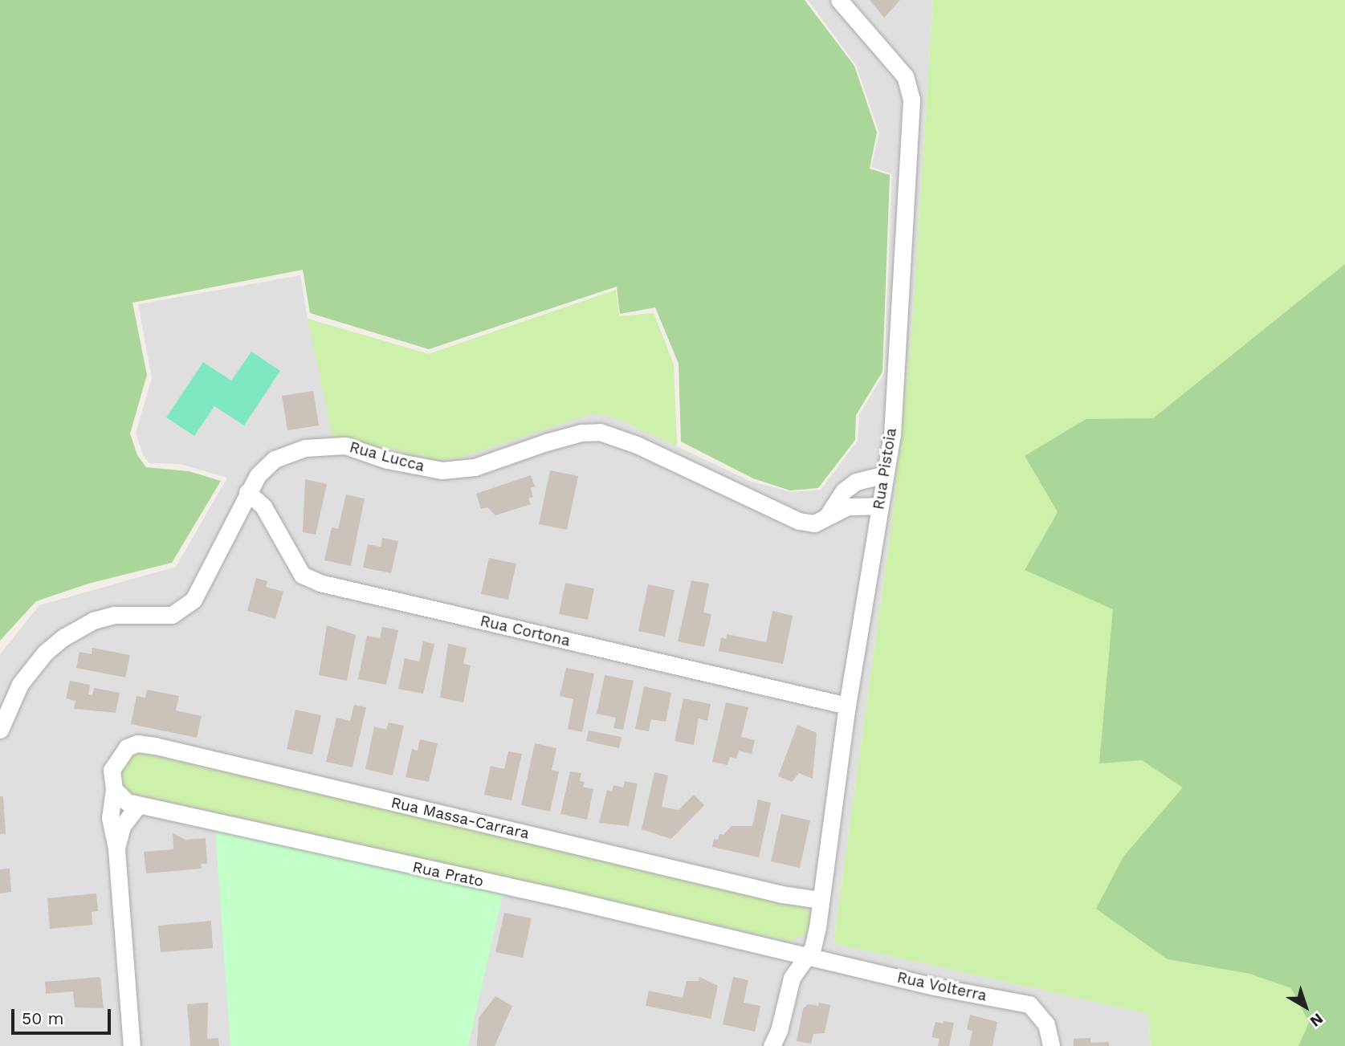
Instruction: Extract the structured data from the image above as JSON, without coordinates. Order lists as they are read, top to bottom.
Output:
{
  "streets": {
    "street": [
      "Rua Lucca",
      "Rua Pistoia",
      "Rua Cortona",
      "Rua Massa-Carrara",
      "Rua Prato",
      "Rua Volterra"
    ]
  },
  "crossings": [
    ["Rua Lucca", "Rua Pistoia"],
    ["Rua Lucca", "Rua Cortona"],
    ["Rua Pistoia", "Rua Cortona"],
    ["Rua Pistoia", "Rua Massa-Carrara"],
    ["Rua Pistoia", "Rua Prato"],
    ["Rua Pistoia", "Rua Volterra"],
    ["Rua Massa-Carrara", "Rua Prato"],
    ["Rua Prato", "Rua Volterra"]
  ],
  "scale_bar": "50 m",
  "north": "bottom right"
}
